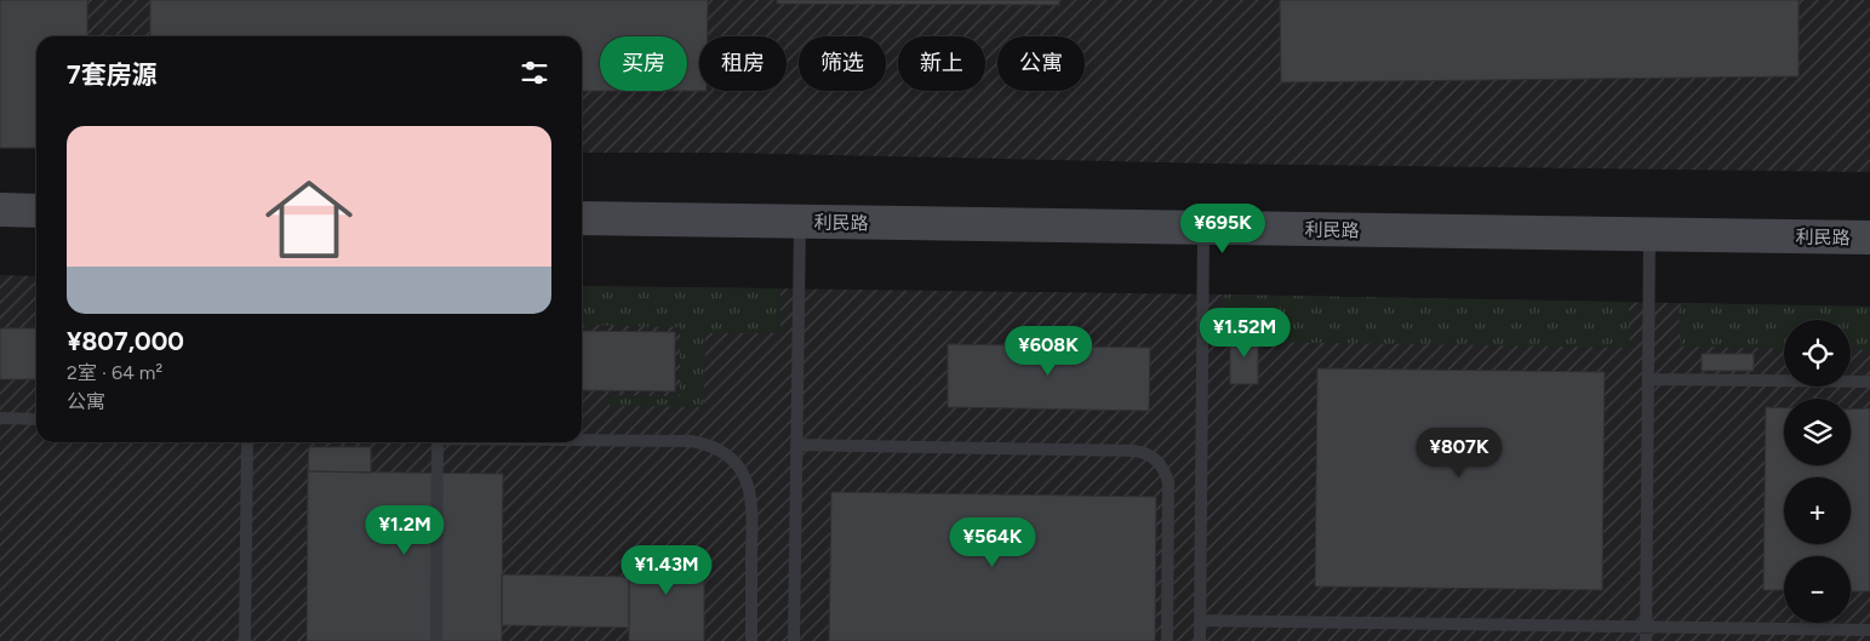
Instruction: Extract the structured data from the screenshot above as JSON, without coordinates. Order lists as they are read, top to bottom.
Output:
{
  "streets": {
    "main road": ["利民路"]
  },
  "page": {
    "chip": [
      "买房",
      "租房",
      "筛选",
      "新上",
      "公寓"
    ],
    "heading": "7套房源",
    "list": [
      {
        "name": "¥807,000",
        "note": "2室 · 64 m² · 公寓"
      }
    ],
    "price": [
      "¥695K",
      "¥1.52M",
      "¥608K",
      "¥807K",
      "¥1.2M",
      "¥564K",
      "¥1.43M"
    ],
    "map_buttons": ["+", "−"]
  }
}
